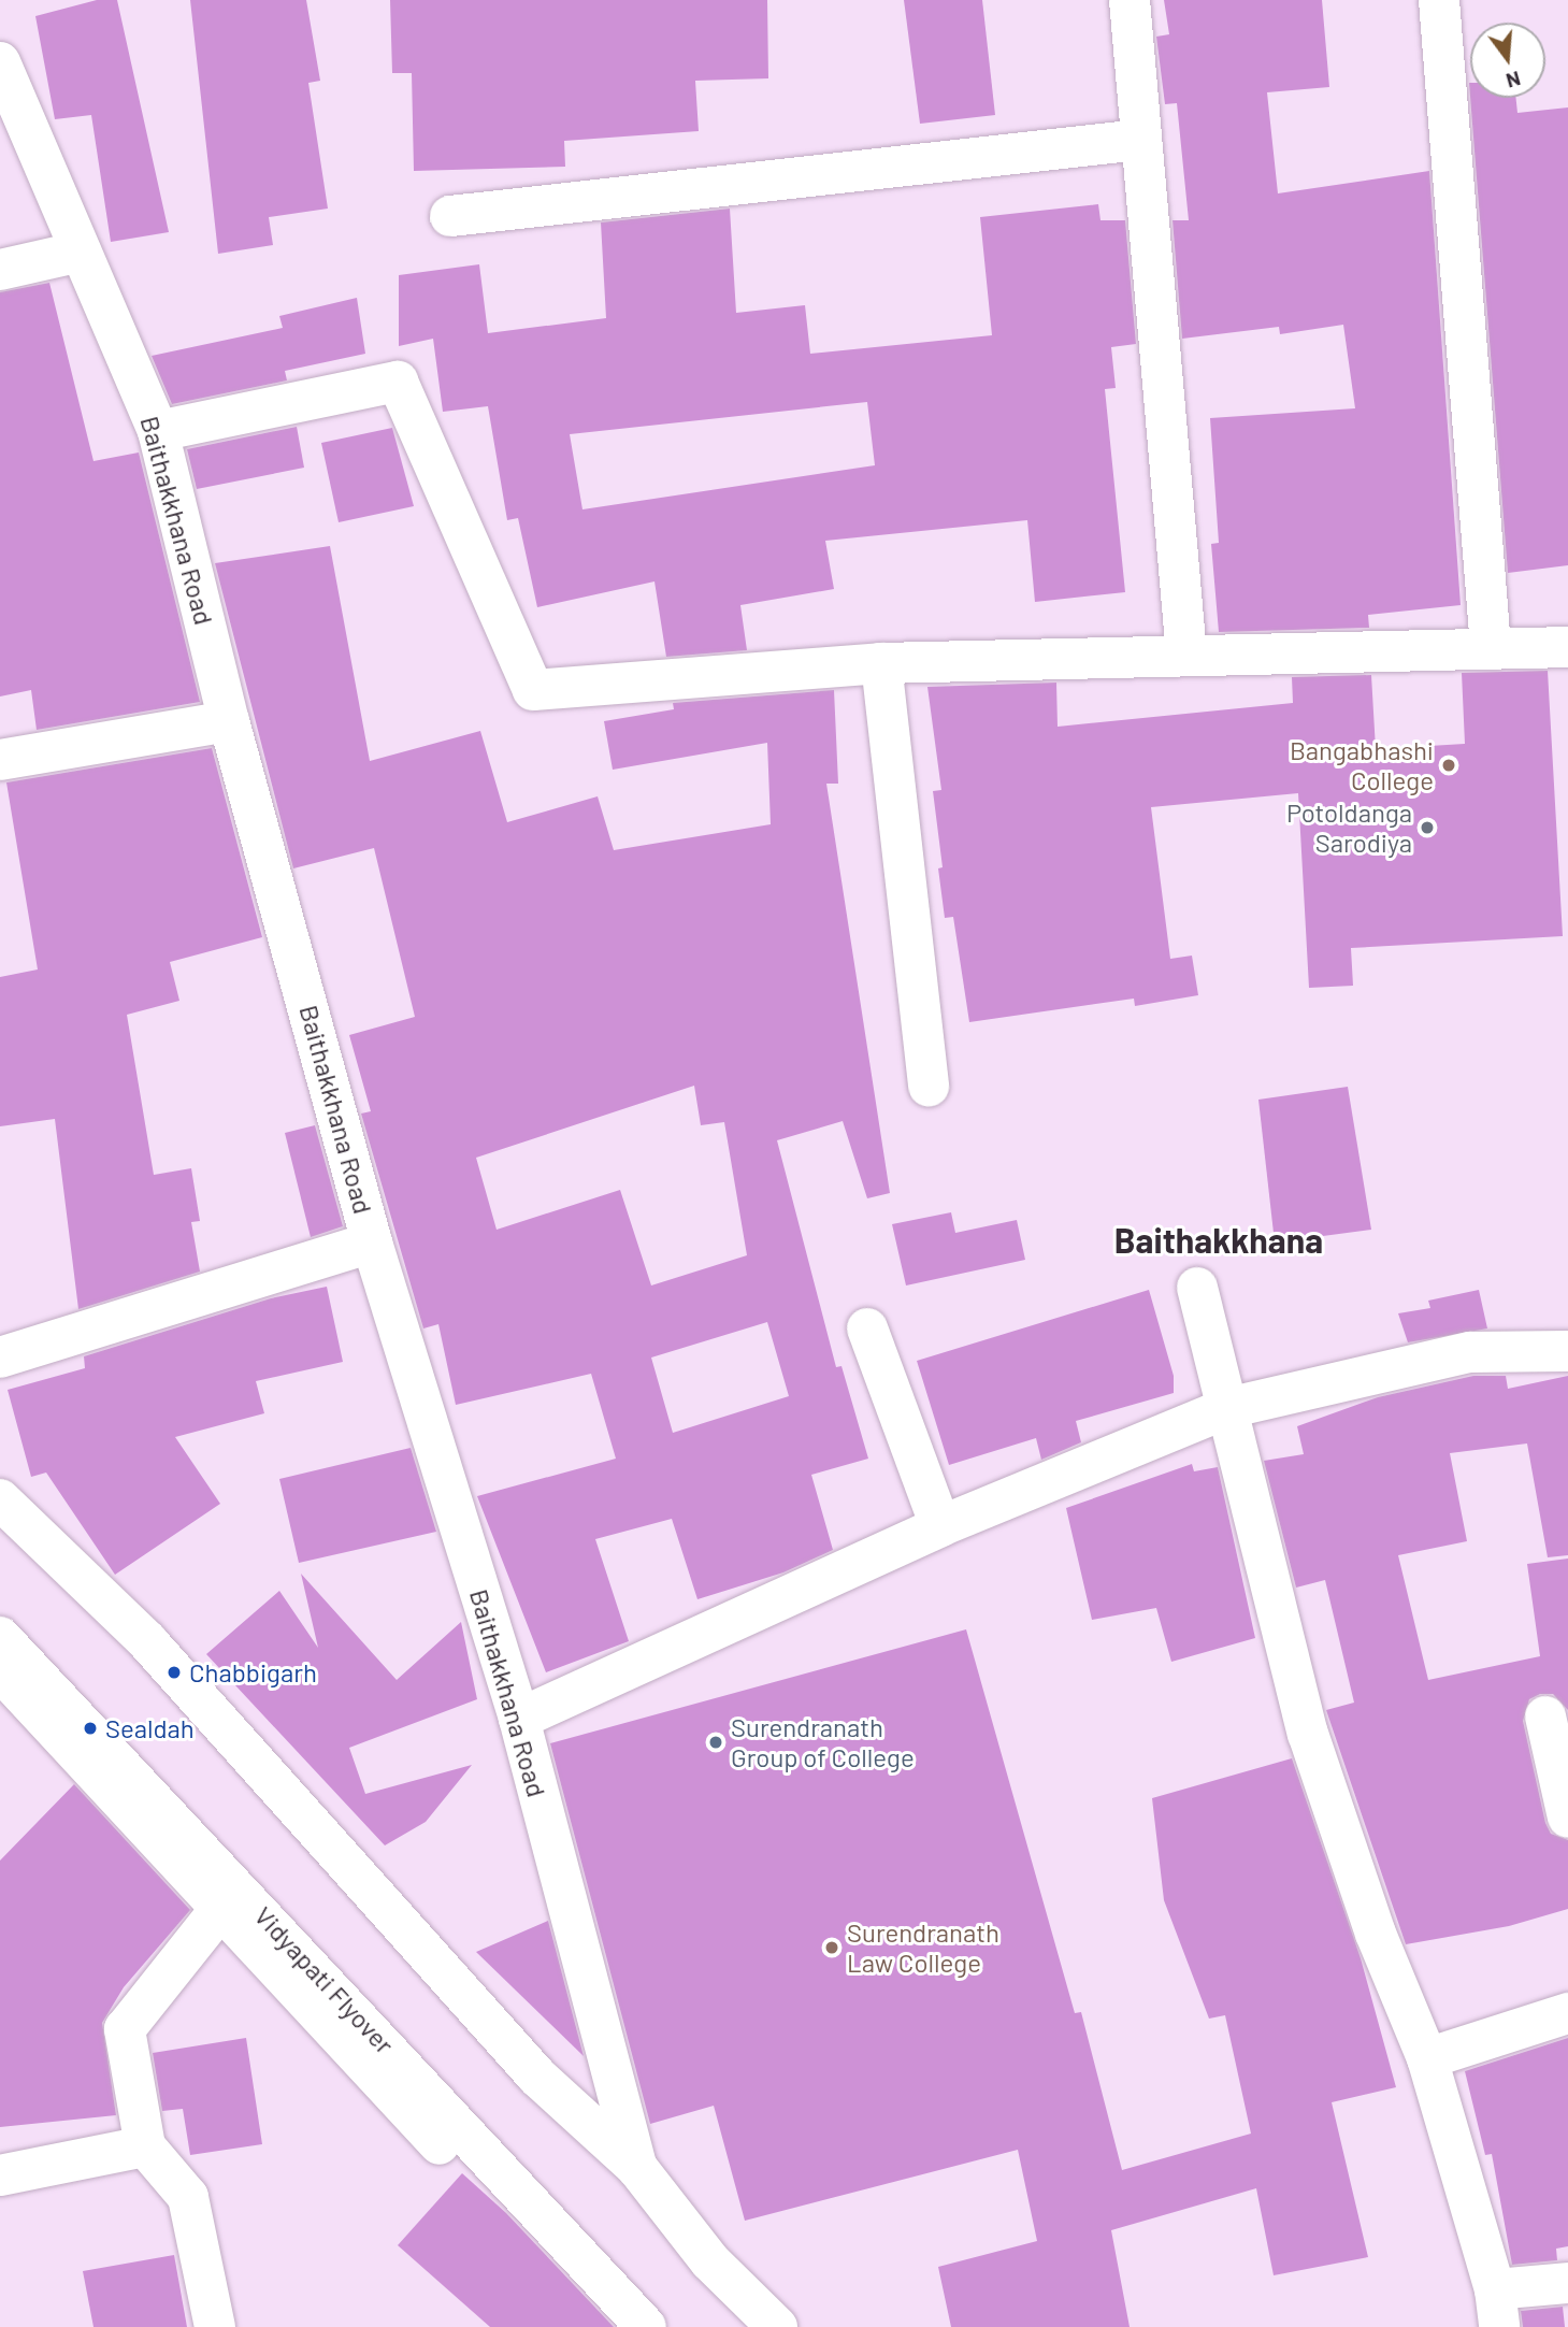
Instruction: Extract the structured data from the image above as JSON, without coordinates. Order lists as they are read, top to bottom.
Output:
{
  "streets": {
    "street": ["Baithakkhana Road", "Vidyapati Flyover"]
  },
  "districts": ["Baithakkhana"],
  "places": [
    "Bangabhashi College",
    "Potoldanga Sarodiya",
    "Chabbigarh",
    "Sealdah",
    "Surendranath Group of College",
    "Surendranath Law College"
  ],
  "north": "bottom"
}
